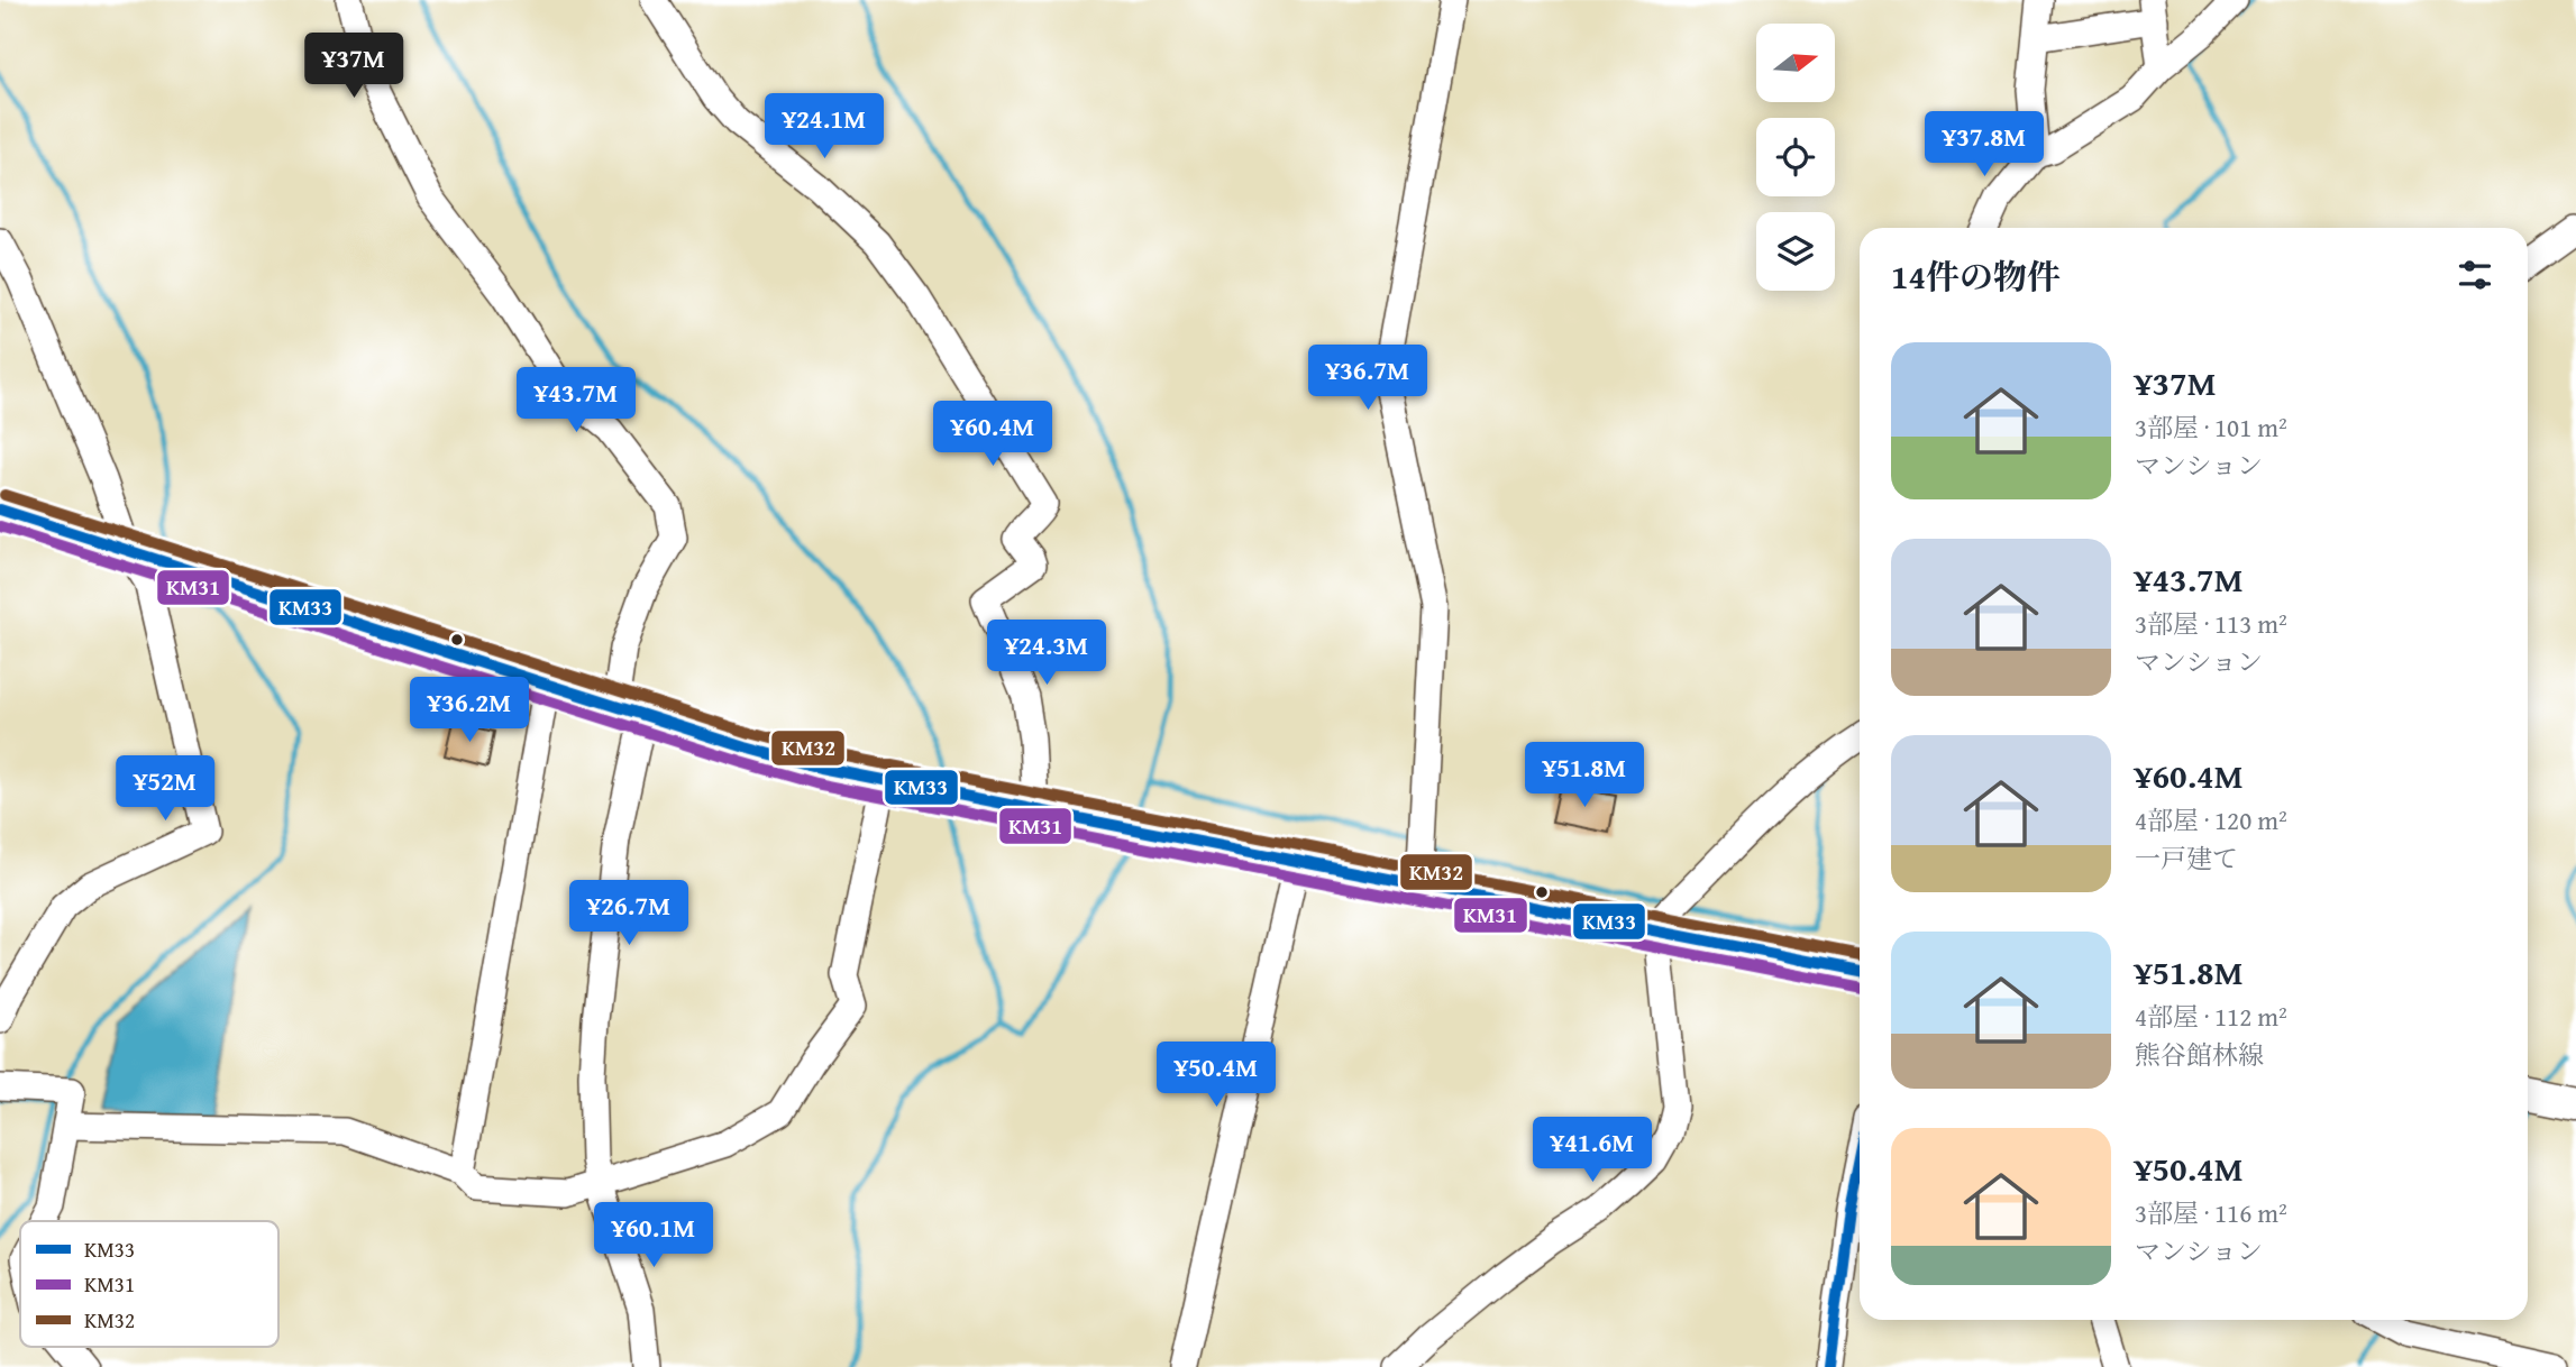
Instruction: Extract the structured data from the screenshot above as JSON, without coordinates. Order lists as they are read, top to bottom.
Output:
{
  "lines": ["transit line KM32", "transit line KM33", "transit line KM31"],
  "legend": ["KM33", "KM31", "KM32"],
  "north": "right",
  "page": {
    "price": [
      "¥37M",
      "¥24.1M",
      "¥37.8M",
      "¥36.7M",
      "¥43.7M",
      "¥60.4M",
      "¥24.3M",
      "¥36.2M",
      "¥51.8M",
      "¥52M",
      "¥26.7M",
      "¥50.4M",
      "¥41.6M",
      "¥60.1M"
    ],
    "heading": "14件の物件",
    "list": [
      {
        "name": "¥37M",
        "note": "3部屋 · 101 m² · マンション"
      },
      {
        "name": "¥43.7M",
        "note": "3部屋 · 113 m² · マンション"
      },
      {
        "name": "¥60.4M",
        "note": "4部屋 · 120 m² · 一戸建て"
      },
      {
        "name": "¥51.8M",
        "note": "4部屋 · 112 m² · 熊谷館林線"
      },
      {
        "name": "¥50.4M",
        "note": "3部屋 · 116 m² · マンション"
      }
    ]
  }
}
